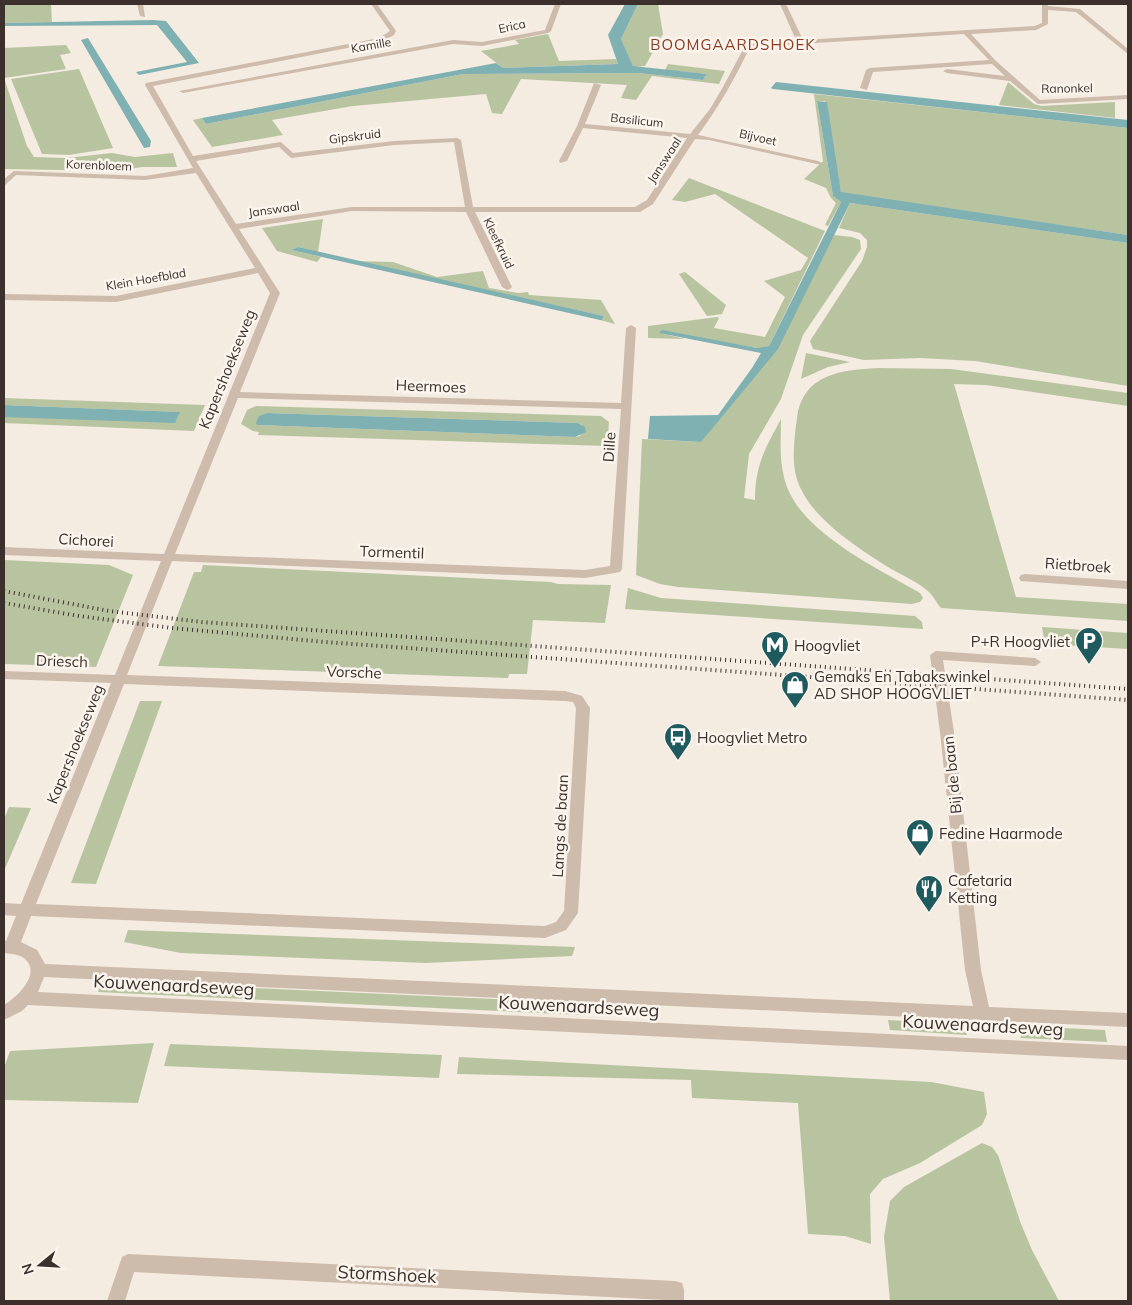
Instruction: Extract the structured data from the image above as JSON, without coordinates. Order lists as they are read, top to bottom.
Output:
{
  "streets": {
    "street": [
      "Erica",
      "Kamille",
      "Ranonkel",
      "Basilicum",
      "Gipskruid",
      "Bijvoet",
      "Janswaal",
      "Korenbloem",
      "Kleefkruid",
      "Klein Hoefblad",
      "Kapershoekseweg",
      "Heermoes",
      "Dille",
      "Cichorei",
      "Tormentil",
      "Rietbroek",
      "Driesch",
      "Vorsche",
      "Bij de baan",
      "Langs de baan",
      "Kouwenaardseweg",
      "Stormshoek"
    ]
  },
  "crossings": [
    ["Erica", "Kamille"],
    ["Ranonkel", "Janswaal"],
    ["Basilicum", "Bijvoet"],
    ["Basilicum", "Janswaal"],
    ["Gipskruid", "Janswaal"],
    ["Gipskruid", "Kleefkruid"],
    ["Gipskruid", "Kapershoekseweg"],
    ["Bijvoet", "Janswaal"],
    ["Janswaal", "Kleefkruid"],
    ["Janswaal", "Kapershoekseweg"],
    ["Korenbloem", "Kapershoekseweg"],
    ["Klein Hoefblad", "Kapershoekseweg"],
    ["Kapershoekseweg", "Heermoes"],
    ["Kapershoekseweg", "Cichorei"],
    ["Kapershoekseweg", "Tormentil"],
    ["Kapershoekseweg", "Driesch"],
    ["Kapershoekseweg", "Vorsche"],
    ["Kapershoekseweg", "Langs de baan"],
    ["Heermoes", "Dille"],
    ["Dille", "Tormentil"],
    ["Cichorei", "Tormentil"],
    ["Driesch", "Vorsche"],
    ["Vorsche", "Langs de baan"],
    ["Bij de baan", "Kouwenaardseweg"]
  ],
  "districts": ["BOOMGAARDSHOEK"],
  "places": {
    "parking": ["P+R Hoogvliet"],
    "metro station": ["Hoogvliet"],
    "shop": ["Gemaks En Tabakswinkel AD SHOP HOOGVLIET", "Fedine Haarmode"],
    "bus stop": ["Hoogvliet Metro"],
    "restaurant": ["Cafetaria Ketting"]
  },
  "north": "left"
}
